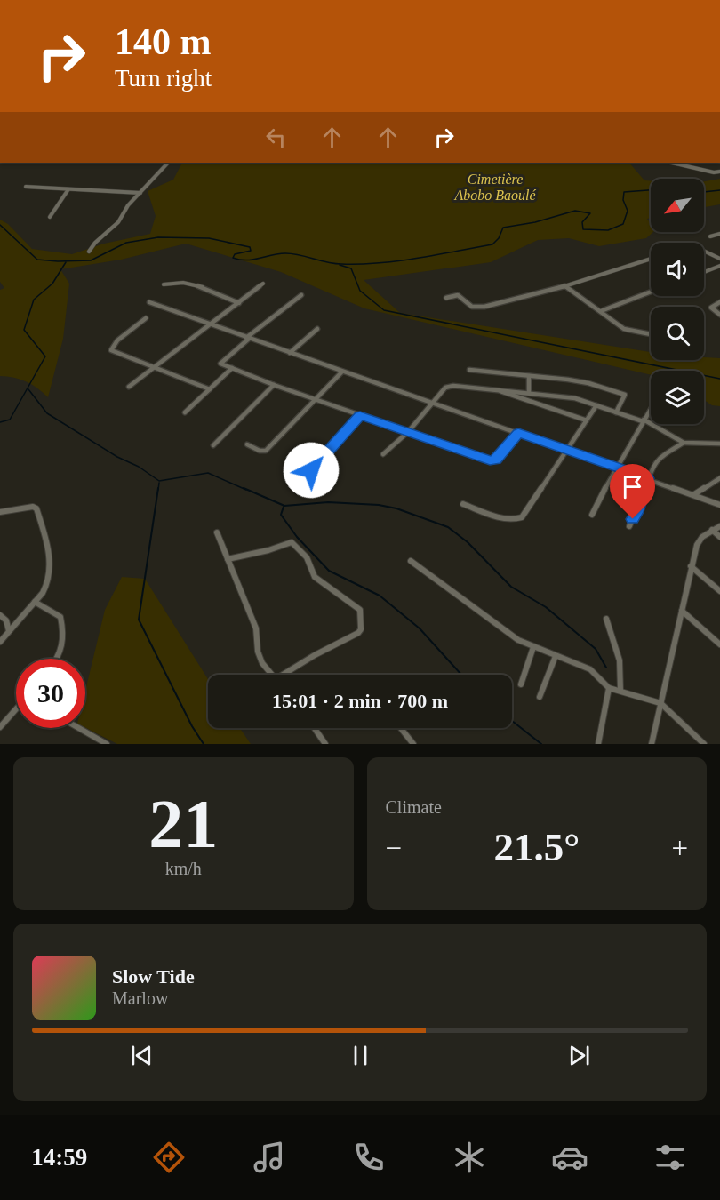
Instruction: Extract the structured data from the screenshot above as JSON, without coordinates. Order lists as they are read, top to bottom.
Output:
{
  "parks": ["Cimetière Abobo Baoulé"],
  "north": "bottom left",
  "page": {
    "turn": ["140 m", "Turn right"],
    "limit": "30",
    "trip": "15:01 · 2 min · 700 m",
    "tile": [
      ["21", "km/h"],
      "Climate"
    ],
    "heat": ["−", "21.5°", "+"],
    "song": ["Slow Tide", "Marlow"],
    "tabs": "14:59"
  }
}
